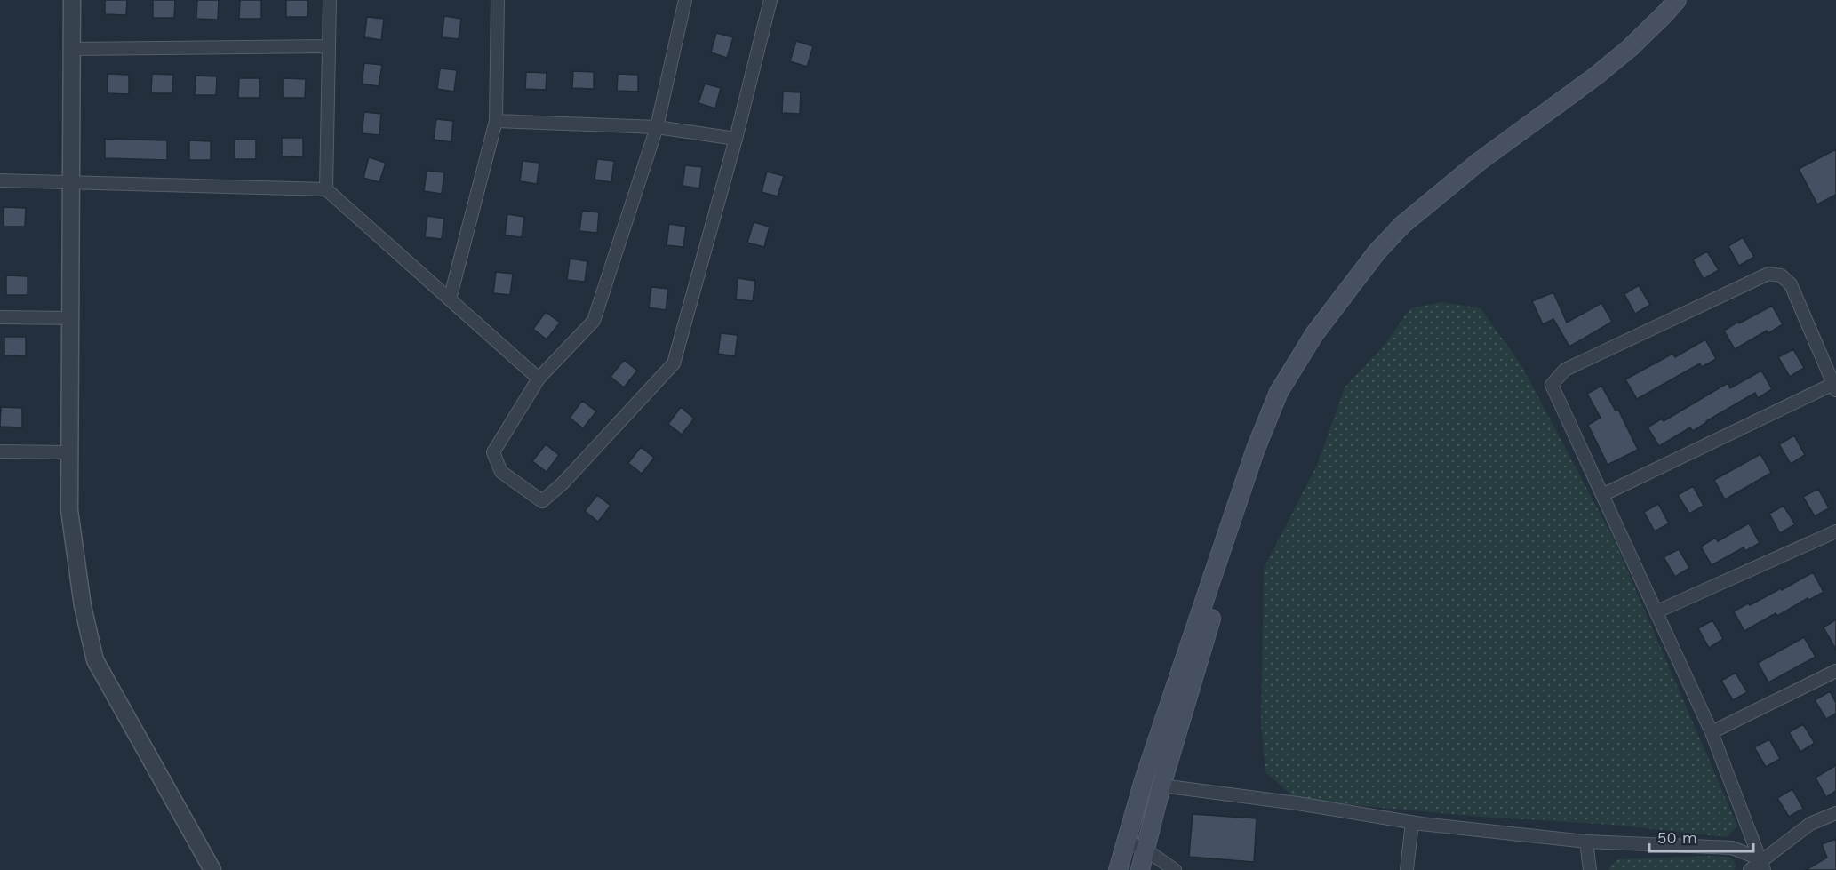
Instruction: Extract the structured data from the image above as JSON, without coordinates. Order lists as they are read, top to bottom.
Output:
{
  "scale_bar": "50 m"
}
